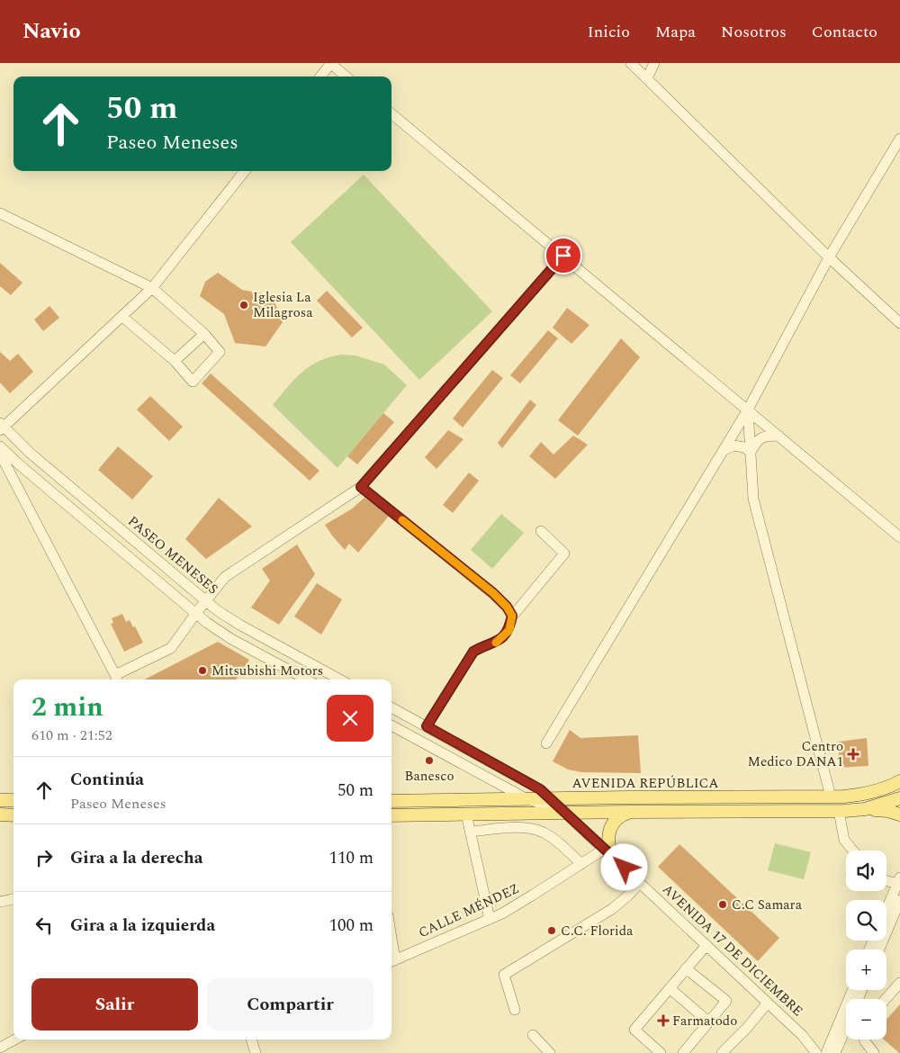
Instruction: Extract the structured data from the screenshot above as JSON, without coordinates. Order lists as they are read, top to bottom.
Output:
{
  "streets": {
    "main road": ["AVENIDA REPÚBLICA"],
    "street": ["PASEO MENESES", "CALLE MÉNDEZ", "AVENIDA 17 DE DICIEMBRE"]
  },
  "crossings": [
    ["AVENIDA REPÚBLICA", "AVENIDA 17 DE DICIEMBRE"],
    ["CALLE MÉNDEZ", "AVENIDA 17 DE DICIEMBRE"]
  ],
  "places": {
    "other": [
      "Iglesia La Milagrosa",
      "Mitsubishi Motors",
      "Banesco",
      "C.C Samara",
      "C.C. Florida"
    ],
    "health": ["Centro Medico DANA1", "Farmatodo"]
  },
  "page": {
    "header": "Navio",
    "nav": [
      "Inicio",
      "Mapa",
      "Nosotros",
      "Contacto"
    ],
    "turn": ["50 m", "Paseo Meneses"],
    "heading": ["2 min", "610 m · 21:52"],
    "list": [
      {
        "name": "Continúa",
        "note": "Paseo Meneses",
        "value": "50 m"
      },
      {
        "name": "Gira a la derecha",
        "value": "110 m"
      },
      {
        "name": "Gira a la izquierda",
        "value": "100 m"
      }
    ],
    "map_buttons": ["+", "−"],
    "buttons": ["Salir", "Compartir"]
  }
}
